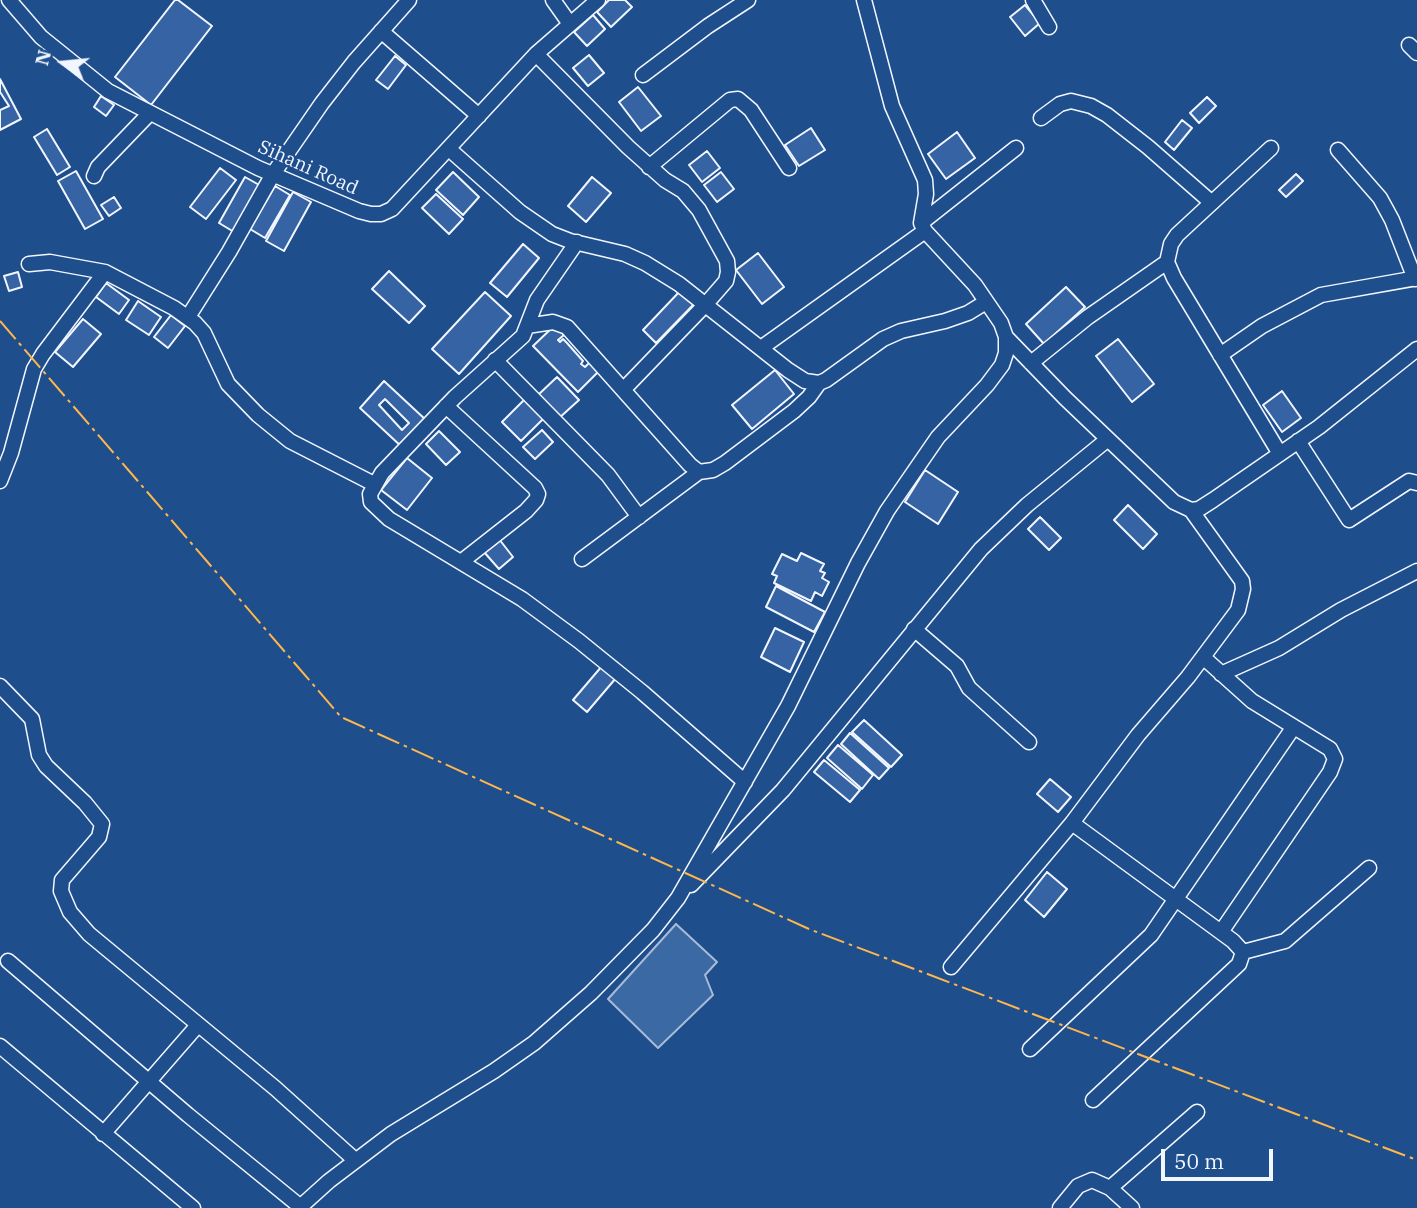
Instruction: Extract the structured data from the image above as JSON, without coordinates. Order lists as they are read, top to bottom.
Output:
{
  "streets": {
    "street": ["Sihani Road"]
  },
  "scale_bar": "50 m",
  "north": "left"
}
